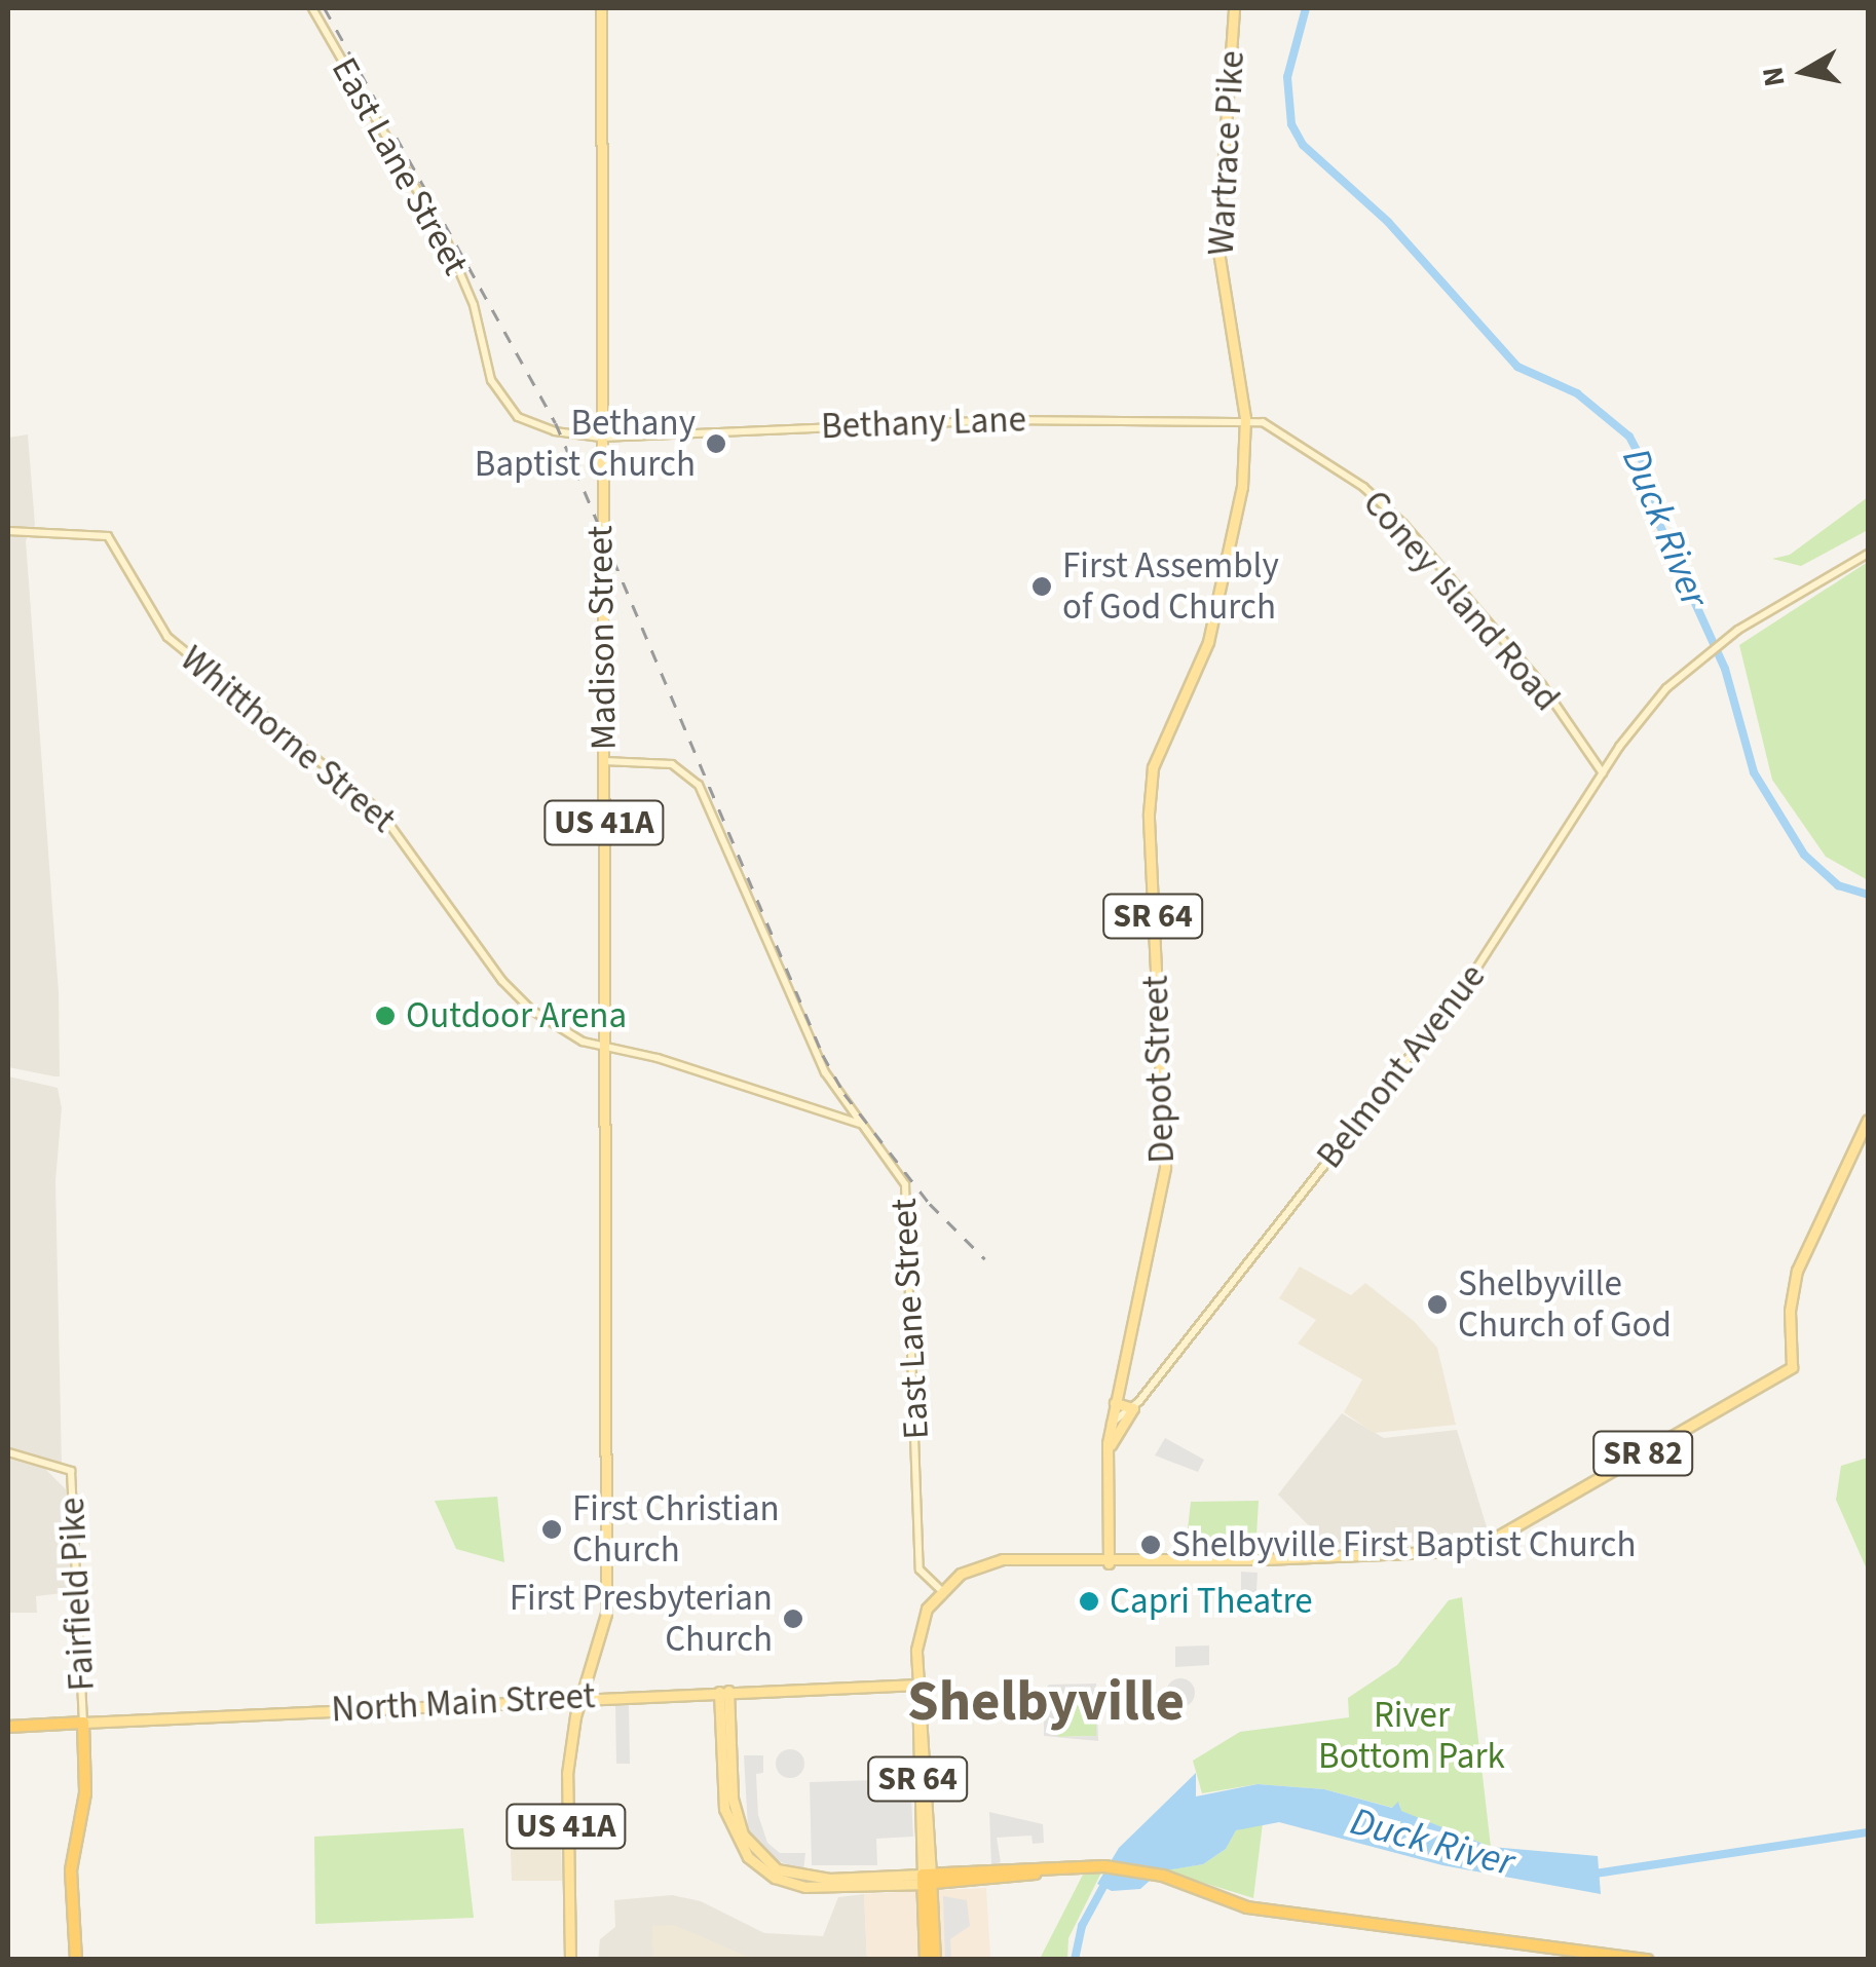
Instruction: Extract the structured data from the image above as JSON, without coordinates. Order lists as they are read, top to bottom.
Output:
{
  "streets": {
    "highway": ["North Main Street"],
    "main road": [
      "Wartrace Pike",
      "Madison Street",
      "US 41A",
      "SR 64",
      "Depot Street",
      "SR 82"
    ],
    "street": [
      "East Lane Street",
      "Bethany Lane",
      "Coney Island Road",
      "Whitthorne Street",
      "Belmont Avenue",
      "Fairfield Pike"
    ]
  },
  "crossings": [
    ["Wartrace Pike", "Bethany Lane"],
    ["Wartrace Pike", "Coney Island Road"],
    ["Wartrace Pike", "Depot Street"],
    ["East Lane Street", "Bethany Lane"],
    ["East Lane Street", "Madison Street"],
    ["East Lane Street", "Whitthorne Street"],
    ["East Lane Street", "SR 64"],
    ["Bethany Lane", "Coney Island Road"],
    ["Bethany Lane", "Madison Street"],
    ["Bethany Lane", "Depot Street"],
    ["Coney Island Road", "Belmont Avenue"],
    ["Coney Island Road", "Depot Street"],
    ["Madison Street", "Whitthorne Street"],
    ["Madison Street", "US 41A"],
    ["Madison Street", "North Main Street"],
    ["US 41A", "North Main Street"],
    ["SR 64", "Belmont Avenue"],
    ["SR 64", "Depot Street"],
    ["SR 64", "SR 82"],
    ["SR 64", "North Main Street"],
    ["Belmont Avenue", "Depot Street"],
    ["Fairfield Pike", "North Main Street"]
  ],
  "districts": ["Shelbyville"],
  "water": ["Duck River"],
  "parks": ["River Bottom Park"],
  "places": [
    "Bethany Baptist Church",
    "First Assembly of God Church",
    "Outdoor Arena",
    "Shelbyville Church of God",
    "First Christian Church",
    "Shelbyville First Baptist Church",
    "Capri Theatre",
    "First Presbyterian Church"
  ],
  "north": "left"
}
